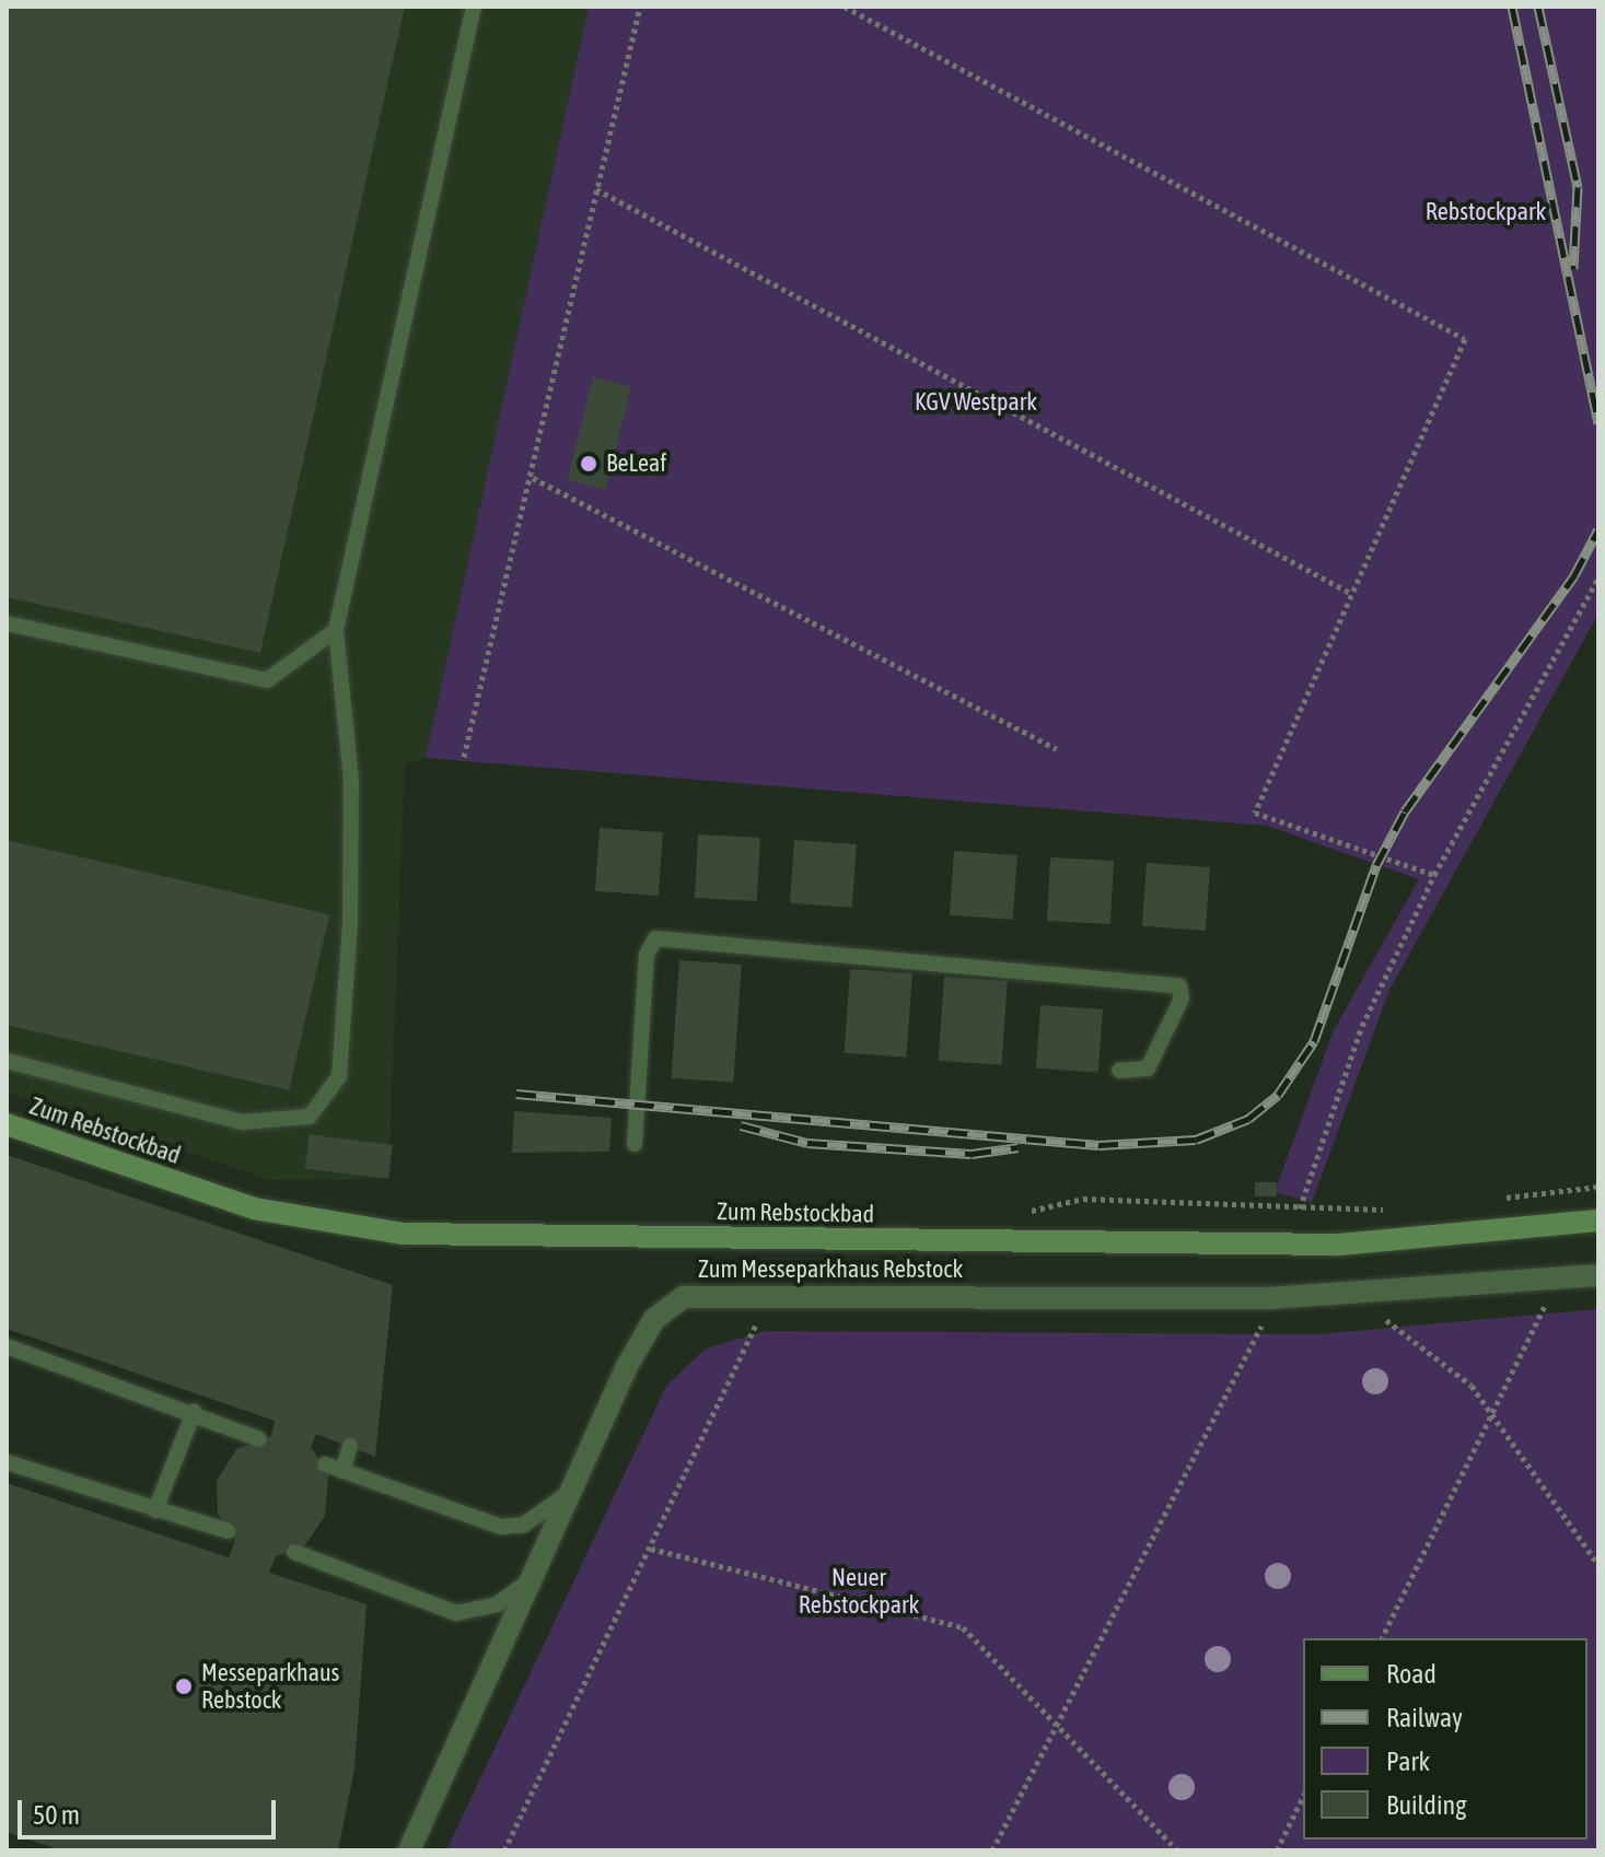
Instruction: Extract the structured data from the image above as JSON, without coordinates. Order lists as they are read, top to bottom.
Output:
{
  "streets": {
    "main road": ["Zum Rebstockbad"],
    "street": ["Zum Messeparkhaus Rebstock"]
  },
  "parks": ["Rebstockpark", "KGV Westpark", "Neuer Rebstockpark"],
  "places": ["BeLeaf", "Messeparkhaus Rebstock"],
  "legend": [
    "Road",
    "Railway",
    "Park",
    "Building"
  ],
  "scale_bar": "50 m"
}
